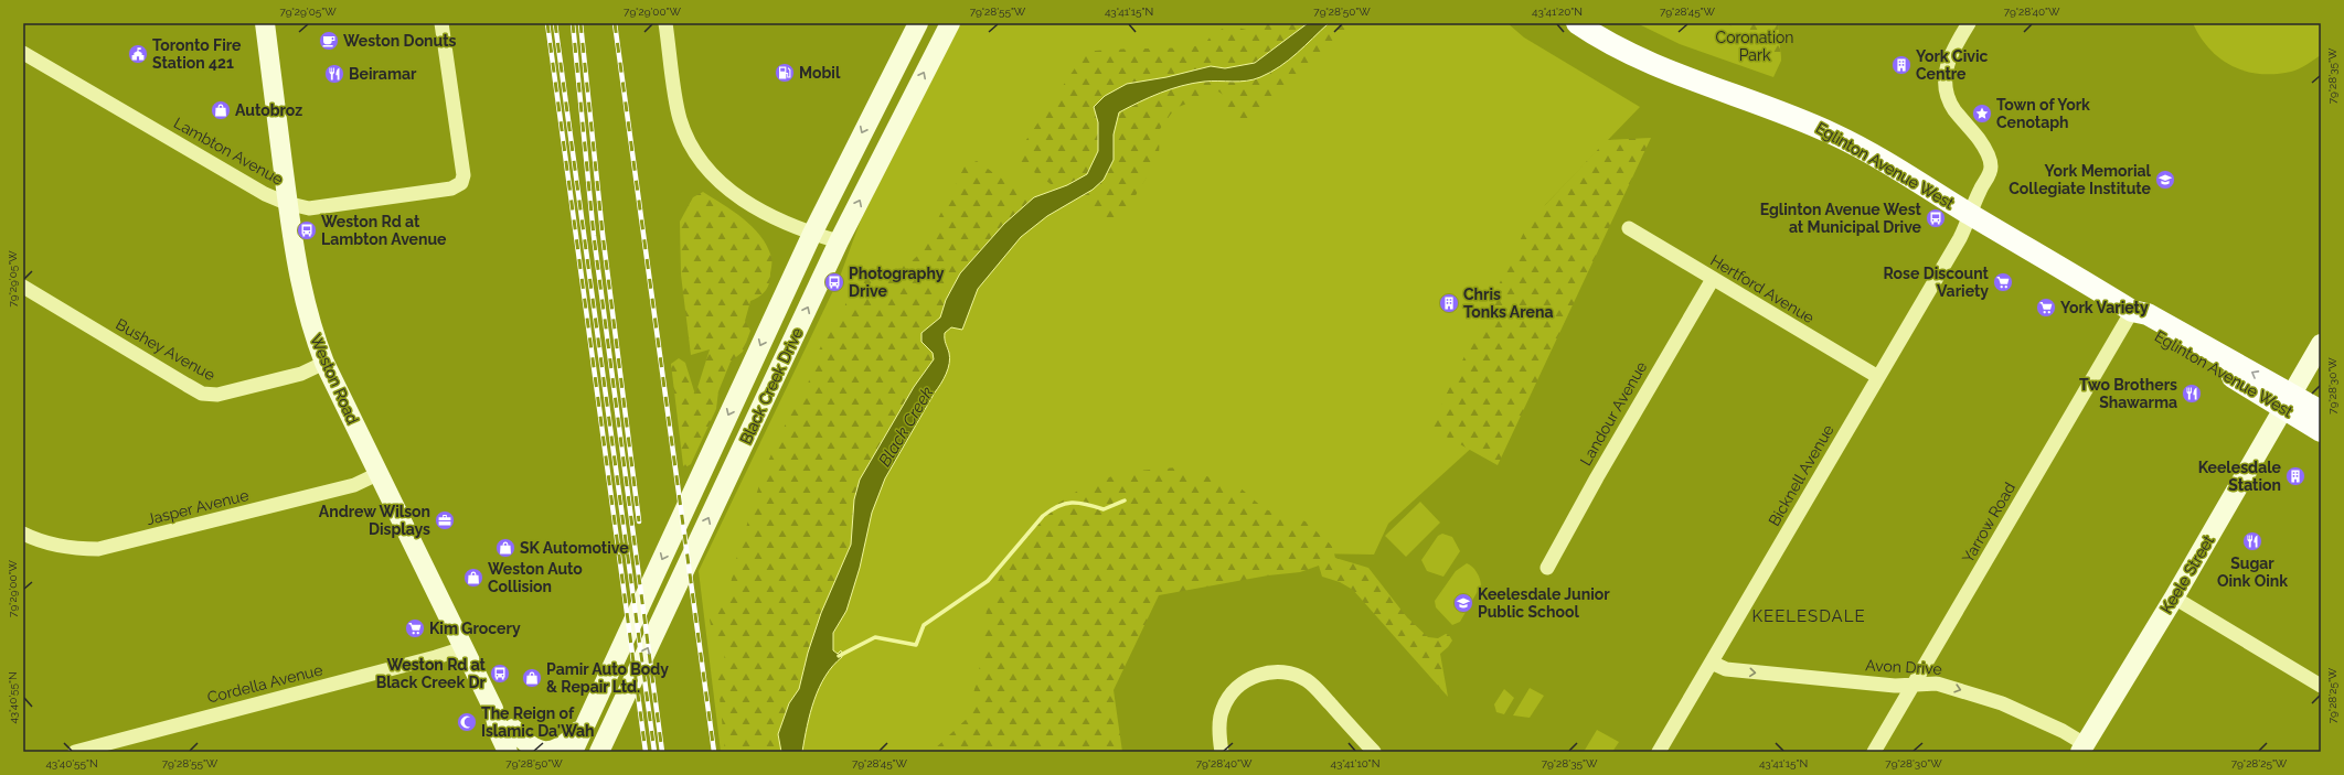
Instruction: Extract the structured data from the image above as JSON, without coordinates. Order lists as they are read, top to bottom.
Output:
{
  "streets": {
    "main road": [
      "Eglinton Avenue West",
      "Weston Road",
      "Black Creek Drive",
      "Keele Street"
    ],
    "street": [
      "Lambton Avenue",
      "Hertford Avenue",
      "Bushey Avenue",
      "Landour Avenue",
      "Bicknell Avenue",
      "Jasper Avenue",
      "Yarrow Road",
      "Avon Drive",
      "Cordella Avenue"
    ]
  },
  "crossings": [
    ["Lambton Avenue", "Weston Road"],
    ["Eglinton Avenue West", "Bicknell Avenue"],
    ["Eglinton Avenue West", "Yarrow Road"],
    ["Eglinton Avenue West", "Keele Street"],
    ["Hertford Avenue", "Landour Avenue"],
    ["Hertford Avenue", "Bicknell Avenue"],
    ["Bushey Avenue", "Weston Road"],
    ["Weston Road", "Jasper Avenue"],
    ["Weston Road", "Cordella Avenue"],
    ["Bicknell Avenue", "Avon Drive"],
    ["Yarrow Road", "Avon Drive"],
    ["Keele Street", "Avon Drive"]
  ],
  "one_way": ["Avon Drive"],
  "districts": ["KEELESDALE"],
  "water": ["Black Creek"],
  "parks": ["Coronation Park"],
  "places": {
    "cafe": ["Weston Donuts"],
    "public building": ["Toronto Fire Station 421"],
    "building": ["York Civic Centre", "Chris Tonks Arena", "Keelesdale Station"],
    "fuel station": ["Mobil"],
    "restaurant": ["Beiramar", "Two Brothers Shawarma", "Sugar Oink Oink"],
    "shop": [
      "Autobroz",
      "SK Automotive",
      "Weston Auto Collision",
      "Pamir Auto Body & Repair Ltd."
    ],
    "place": ["Town of York Cenotaph"],
    "school or university": ["York Memorial Collegiate Institute", "Keelesdale Junior Public School"],
    "bus stop": [
      "Eglinton Avenue West at Municipal Drive",
      "Weston Rd at Lambton Avenue",
      "Photography Drive",
      "Weston Rd at Black Creek Dr"
    ],
    "supermarket": ["Rose Discount Variety", "York Variety", "Kim Grocery"],
    "office": ["Andrew Wilson Displays"],
    "mosque": ["The Reign of Islamic Da'Wah"]
  },
  "coordinates": [
    "79°29'05\"W",
    "79°29'00\"W",
    "79°28'55\"W",
    "43°41'15\"N",
    "79°28'50\"W",
    "43°41'20\"N",
    "79°28'45\"W",
    "79°28'40\"W",
    "79°28'35\"W",
    "79°28'30\"W",
    "79°28'25\"W",
    "43°40'55\"N",
    "43°41'10\"N"
  ]
}
